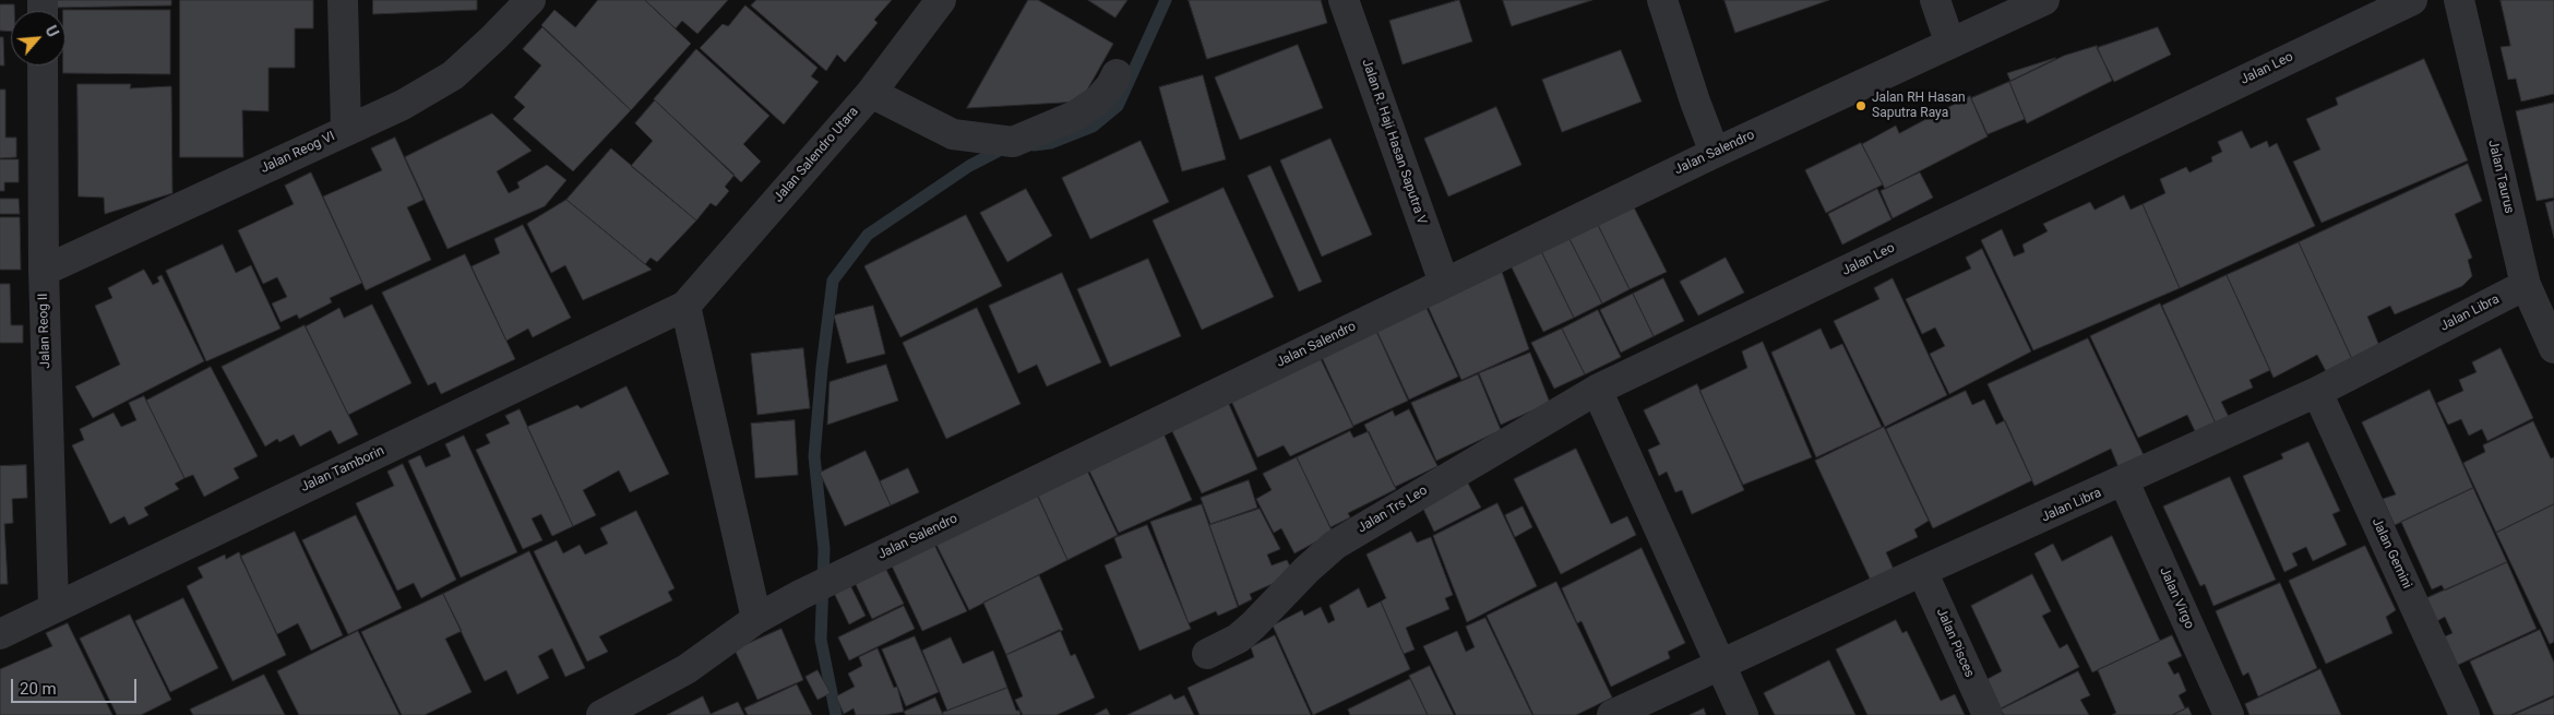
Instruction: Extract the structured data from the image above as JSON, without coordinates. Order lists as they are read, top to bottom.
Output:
{
  "streets": {
    "street": [
      "Jalan Leo",
      "Jalan R. Haji Hasan Saputra V",
      "Jalan Reog VI",
      "Jalan Salendro",
      "Jalan Salendro Utara",
      "Jalan Taurus",
      "Jalan Libra",
      "Jalan Reog II",
      "Jalan Tamborin",
      "Jalan Trs Leo",
      "Jalan Gemini",
      "Jalan Virgo",
      "Jalan Pisces"
    ]
  },
  "crossings": [
    ["Jalan Leo", "Jalan Trs Leo"],
    ["Jalan R. Haji Hasan Saputra V", "Jalan Salendro"],
    ["Jalan Reog VI", "Jalan Reog II"],
    ["Jalan Salendro Utara", "Jalan Tamborin"],
    ["Jalan Taurus", "Jalan Libra"],
    ["Jalan Libra", "Jalan Gemini"],
    ["Jalan Libra", "Jalan Virgo"],
    ["Jalan Libra", "Jalan Pisces"],
    ["Jalan Reog II", "Jalan Tamborin"]
  ],
  "places": ["Jalan RH Hasan Saputra Raya"],
  "scale_bar": "20 m",
  "north": "top right"
}
